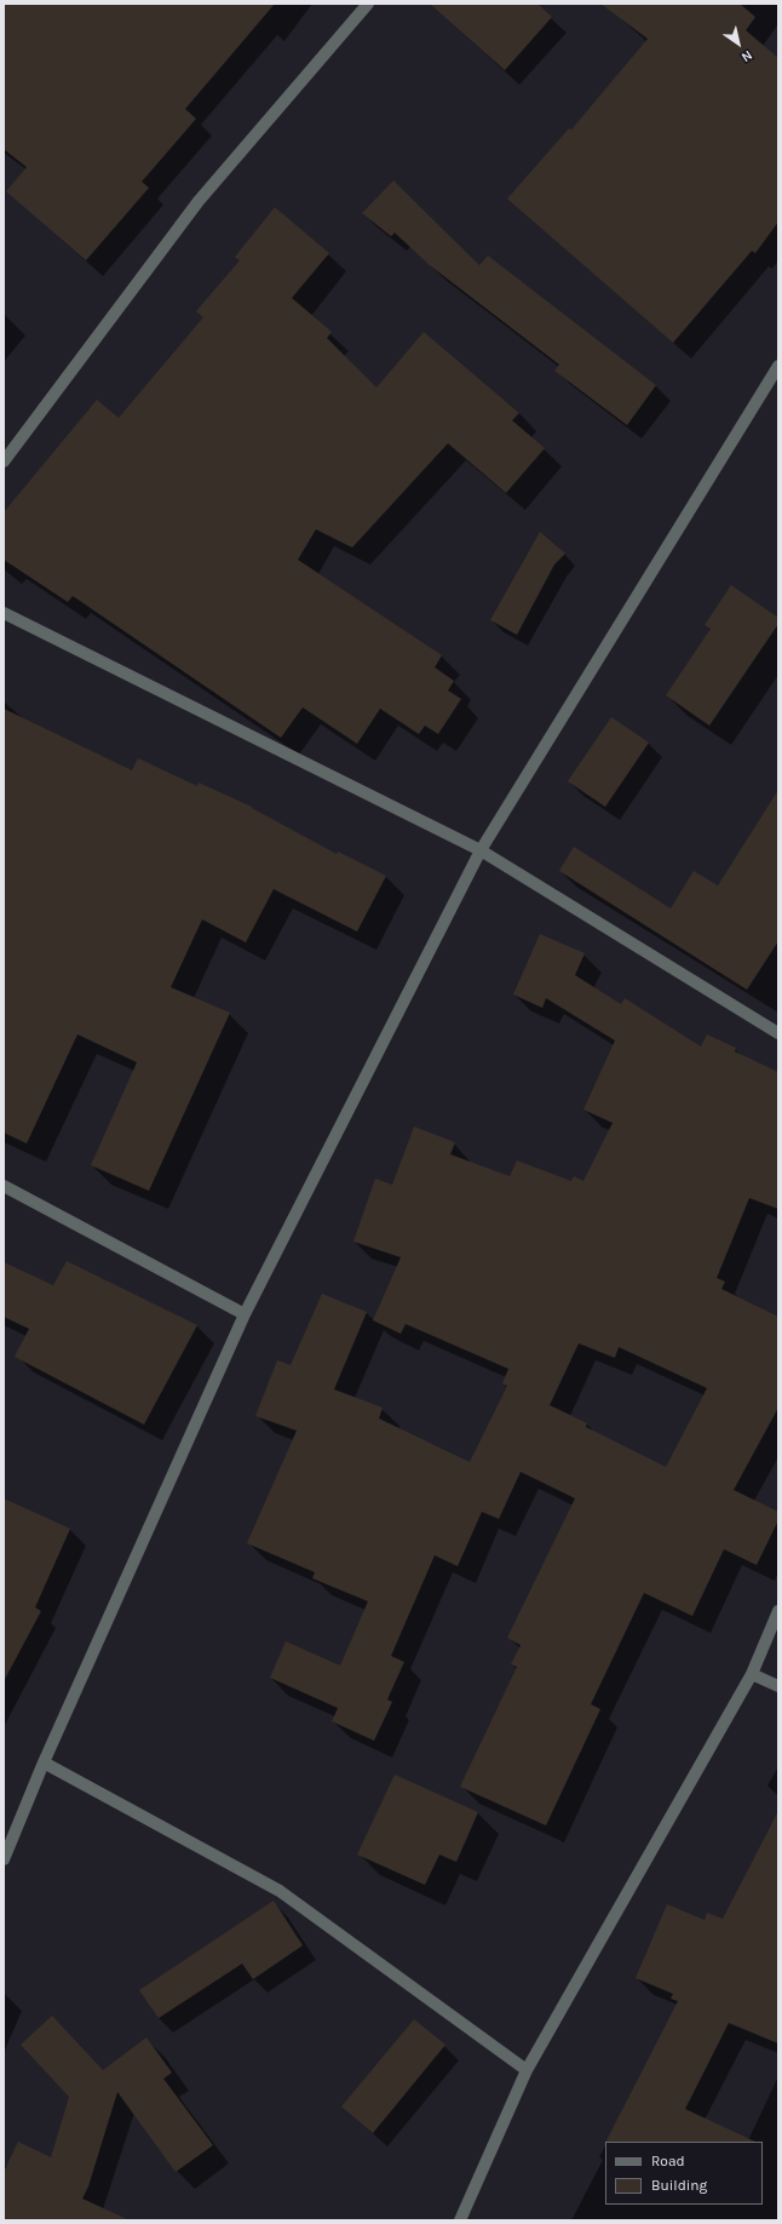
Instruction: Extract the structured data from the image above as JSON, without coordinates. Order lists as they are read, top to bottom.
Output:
{
  "legend": ["Road", "Building"],
  "north": "bottom right"
}
